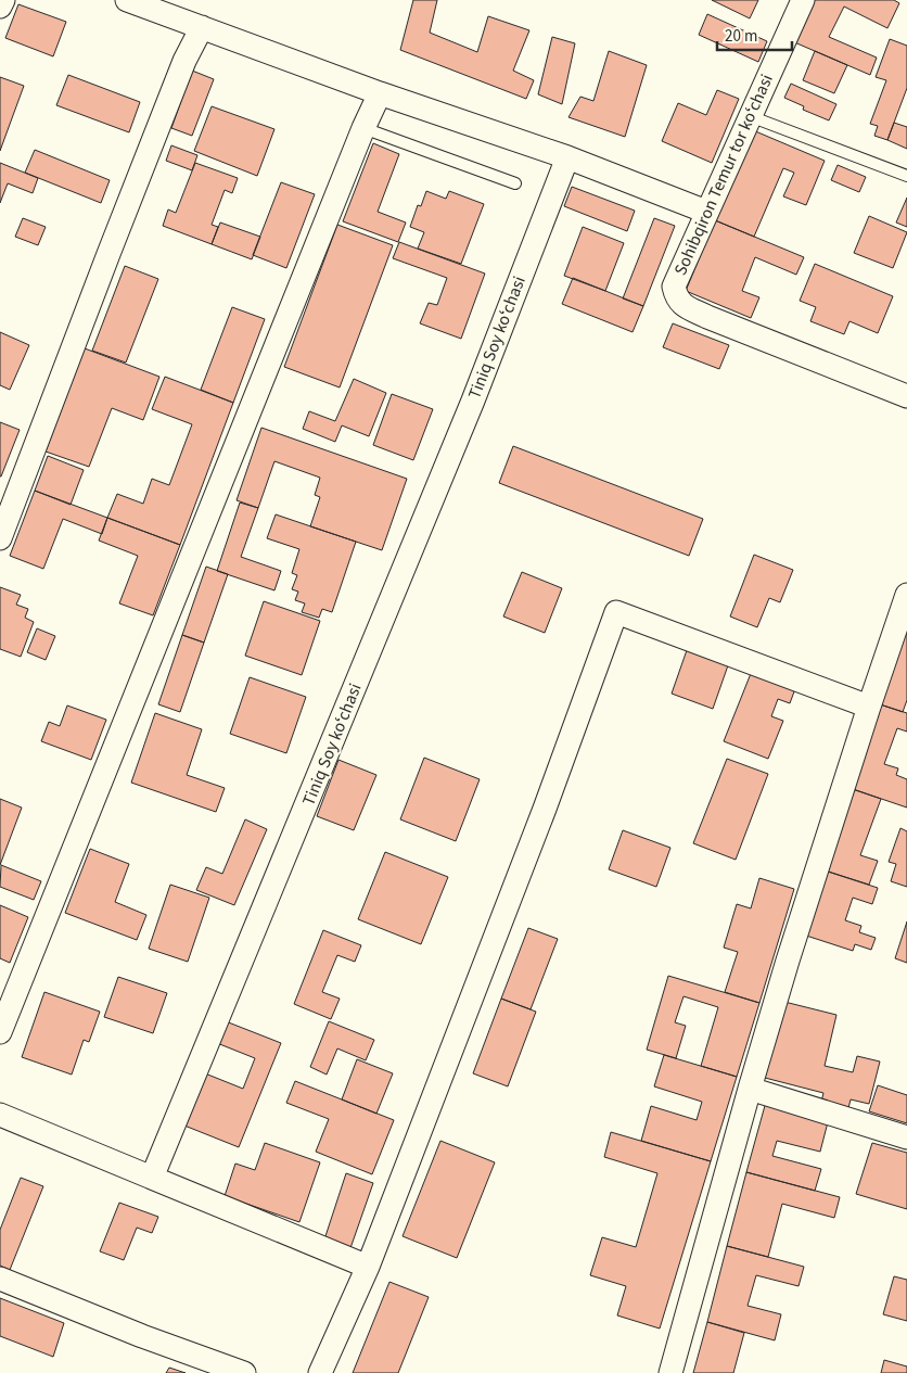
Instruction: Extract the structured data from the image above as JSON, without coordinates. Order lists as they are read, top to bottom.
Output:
{
  "streets": {
    "street": ["Sohibqiron Temur tor koʻchasi", "Tiniq Soy koʻchasi"]
  },
  "scale_bar": "20 m"
}
